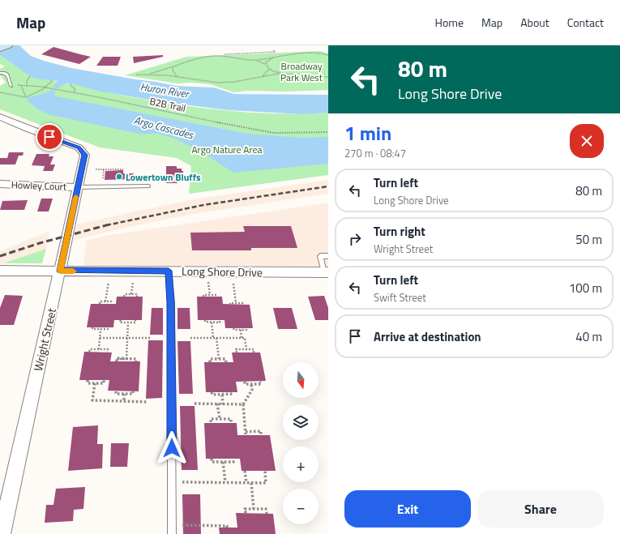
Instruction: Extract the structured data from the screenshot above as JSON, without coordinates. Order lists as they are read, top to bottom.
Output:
{
  "streets": {
    "street": ["Howley Court", "Long Shore Drive", "Wright Street"],
    "path": ["B2B Trail"]
  },
  "crossings": [
    ["Howley Court", "Wright Street"],
    ["Long Shore Drive", "Wright Street"]
  ],
  "water": ["Huron River", "Argo Cascades"],
  "parks": ["Broadway Park West", "Argo Nature Area"],
  "places": ["Lowertown Bluffs"],
  "north": "bottom",
  "page": {
    "header": "Map",
    "nav": [
      "Home",
      "Map",
      "About",
      "Contact"
    ],
    "turn": ["80 m", "Long Shore Drive"],
    "heading": ["1 min", "270 m · 08:47"],
    "list": [
      {
        "name": "Turn left",
        "note": "Long Shore Drive",
        "value": "80 m"
      },
      {
        "name": "Turn right",
        "note": "Wright Street",
        "value": "50 m"
      },
      {
        "name": "Turn left",
        "note": "Swift Street",
        "value": "100 m"
      },
      {
        "name": "Arrive at destination",
        "value": "40 m"
      }
    ],
    "map_buttons": ["+", "−"],
    "buttons": ["Exit", "Share"]
  }
}
